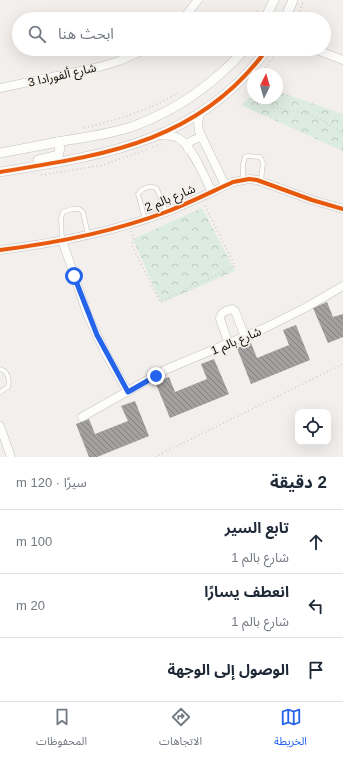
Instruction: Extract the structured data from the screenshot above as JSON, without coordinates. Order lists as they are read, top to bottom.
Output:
{
  "streets": {
    "street": ["شارع ألفورادا 3", "شارع بالم 2", "شارع بالم 1"]
  },
  "north": "top",
  "page": {
    "search": "ابحث هنا",
    "heading": ["2 دقيقة", "سيرًا · 120 m"],
    "list": [
      ["تابع السير", "شارع بالم 1", "100 m"],
      ["انعطف يسارًا", "شارع بالم 1", "20 m"],
      "الوصول إلى الوجهة"
    ],
    "nav": ["الخريطة", "الاتجاهات", "المحفوظات"]
  }
}
